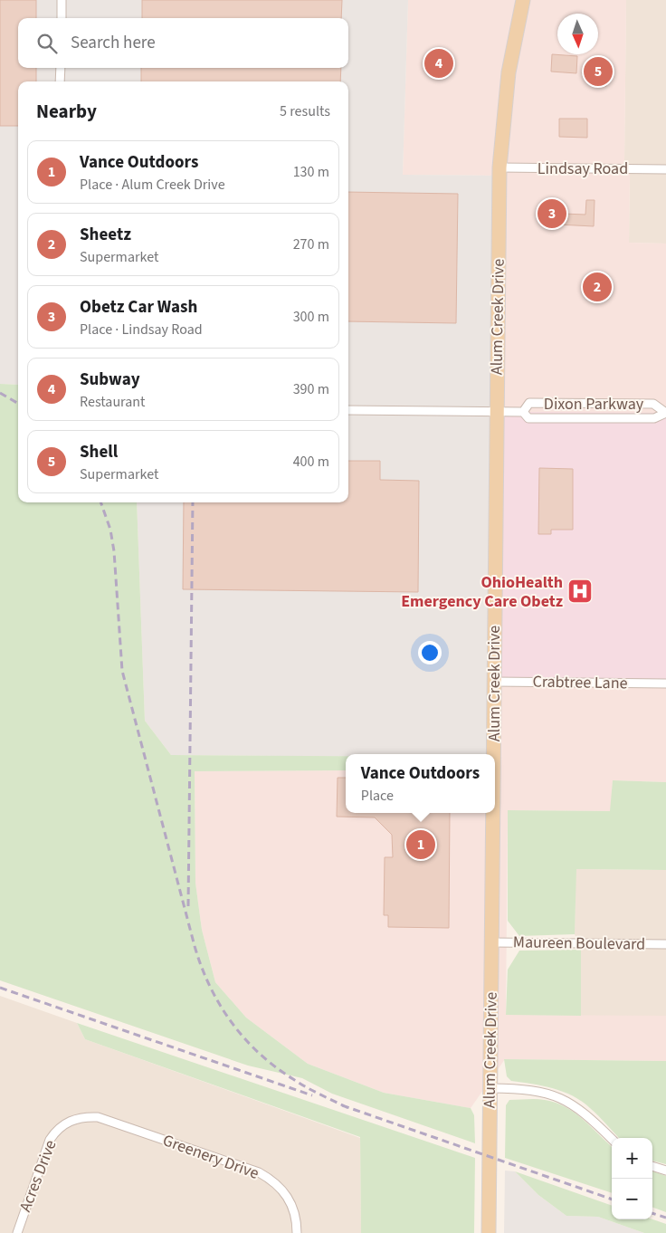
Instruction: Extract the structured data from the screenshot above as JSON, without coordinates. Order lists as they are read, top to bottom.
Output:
{
  "streets": {
    "main road": ["Alum Creek Drive"],
    "street": [
      "Lindsay Road",
      "Dixon Parkway",
      "Crabtree Lane",
      "Maureen Boulevard",
      "Greenery Drive",
      "Acres Drive"
    ]
  },
  "crossings": [
    ["Lindsay Road", "Alum Creek Drive"],
    ["Alum Creek Drive", "Dixon Parkway"],
    ["Alum Creek Drive", "Crabtree Lane"],
    ["Alum Creek Drive", "Maureen Boulevard"],
    ["Greenery Drive", "Acres Drive"]
  ],
  "places": {
    "hospital": ["OhioHealth Emergency Care Obetz"]
  },
  "north": "bottom",
  "page": {
    "search": "Search here",
    "pins": [
      "4",
      "5",
      "3",
      "2",
      "1"
    ],
    "heading": ["Nearby", "5 results"],
    "list": [
      {
        "mark": "1",
        "name": "Vance Outdoors",
        "note": "Place · Alum Creek Drive",
        "value": "130 m"
      },
      {
        "mark": "2",
        "name": "Sheetz",
        "note": "Supermarket",
        "value": "270 m"
      },
      {
        "mark": "3",
        "name": "Obetz Car Wash",
        "note": "Place · Lindsay Road",
        "value": "300 m"
      },
      {
        "mark": "4",
        "name": "Subway",
        "note": "Restaurant",
        "value": "390 m"
      },
      {
        "mark": "5",
        "name": "Shell",
        "note": "Supermarket",
        "value": "400 m"
      }
    ],
    "popup": ["Vance Outdoors", "Place"],
    "map_buttons": ["+", "−"]
  }
}
